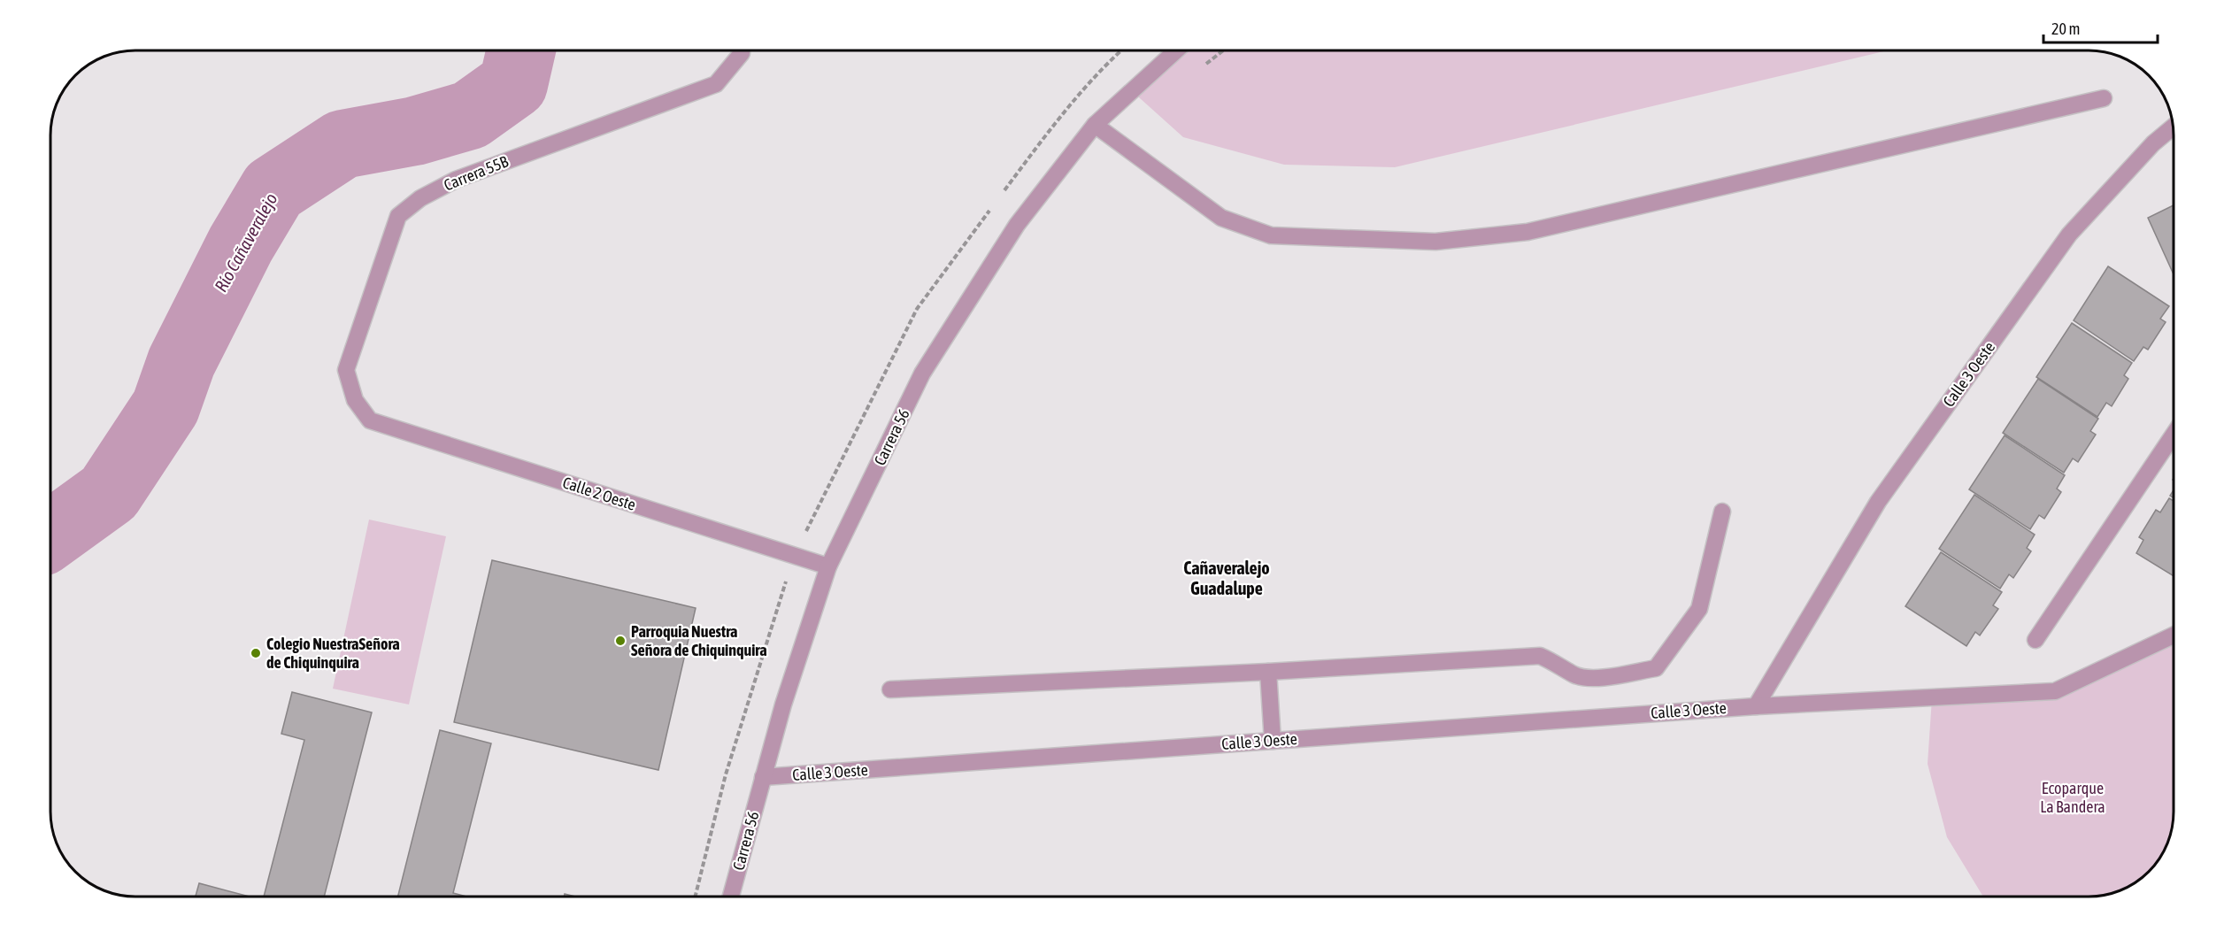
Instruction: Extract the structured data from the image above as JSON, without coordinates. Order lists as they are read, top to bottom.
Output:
{
  "streets": {
    "street": [
      "Carrera 55B",
      "Calle 3 Oeste",
      "Carrera 56",
      "Calle 2 Oeste"
    ]
  },
  "crossings": [
    ["Carrera 55B", "Calle 2 Oeste"],
    ["Calle 3 Oeste", "Carrera 56"],
    ["Carrera 56", "Calle 2 Oeste"]
  ],
  "districts": ["Cañaveralejo Guadalupe"],
  "water": ["Río Cañaveralejo"],
  "parks": ["Ecoparque La Bandera"],
  "places": ["Parroquia Nuestra Señora de Chiquinquira", "Colegio NuestraSeñora de Chiquinquira"],
  "scale_bar": "20 m"
}
